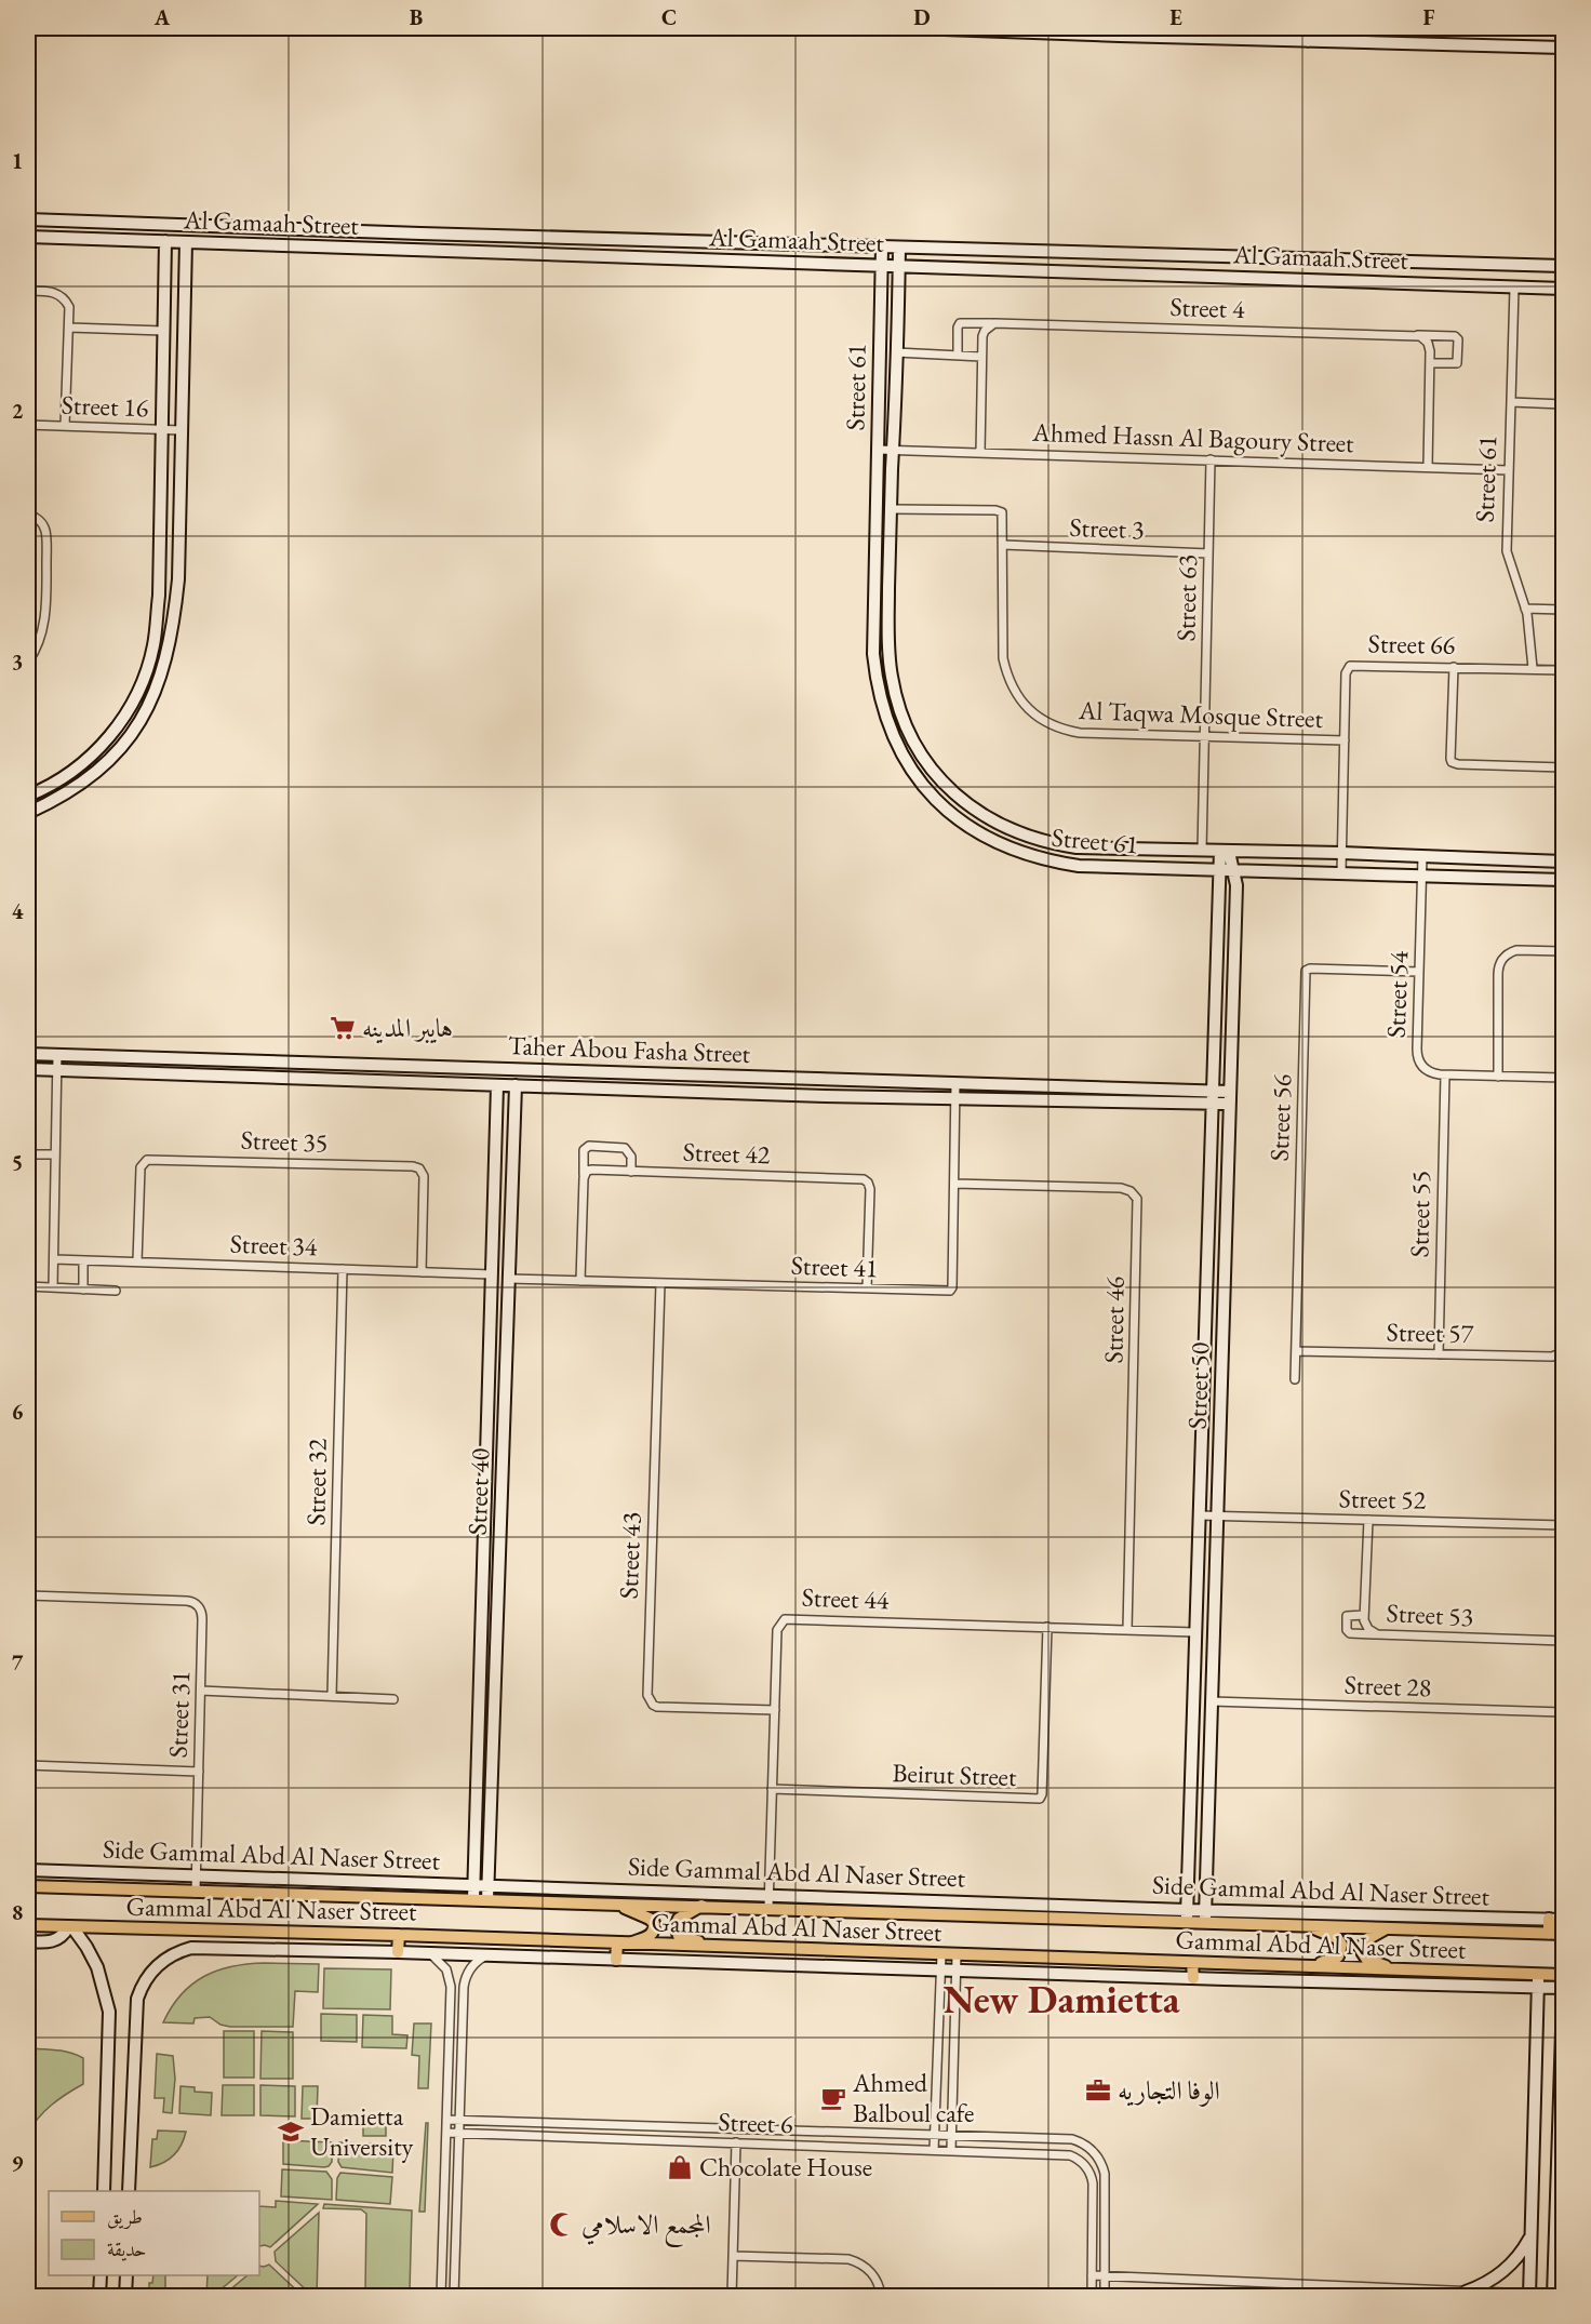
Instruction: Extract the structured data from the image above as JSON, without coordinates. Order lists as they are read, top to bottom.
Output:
{
  "streets": {
    "main road": ["Gammal Abd Al Naser Street"],
    "street": [
      "Al Gamaah Street",
      "Street 4",
      "Street 61",
      "Street 16",
      "Ahmed Hassn Al Bagoury Street",
      "Street 3",
      "Street 63",
      "Street 66",
      "Al Taqwa Mosque Street",
      "Street 54",
      "Taher Abou Fasha Street",
      "Street 56",
      "Street 35",
      "Street 42",
      "Street 55",
      "Street 34",
      "Street 41",
      "Street 46",
      "Street 57",
      "Street 50",
      "Street 32",
      "Street 40",
      "Street 52",
      "Street 43",
      "Street 44",
      "Street 53",
      "Street 28",
      "Street 31",
      "Beirut Street",
      "Side Gammal Abd Al Naser Street",
      "Street 6"
    ]
  },
  "crossings": [
    ["Al Gamaah Street", "Street 61"],
    ["Street 61", "Ahmed Hassn Al Bagoury Street"],
    ["Street 61", "Street 63"],
    ["Street 61", "Street 66"],
    ["Street 61", "Al Taqwa Mosque Street"],
    ["Street 61", "Street 54"],
    ["Street 61", "Street 50"],
    ["Ahmed Hassn Al Bagoury Street", "Street 63"],
    ["Street 3", "Street 63"],
    ["Street 3", "Al Taqwa Mosque Street"],
    ["Street 63", "Al Taqwa Mosque Street"],
    ["Street 66", "Al Taqwa Mosque Street"],
    ["Street 54", "Street 56"],
    ["Street 54", "Street 55"],
    ["Taher Abou Fasha Street", "Street 41"],
    ["Taher Abou Fasha Street", "Street 50"],
    ["Taher Abou Fasha Street", "Street 40"],
    ["Street 56", "Street 57"],
    ["Street 35", "Street 34"],
    ["Street 42", "Street 41"],
    ["Street 55", "Street 57"],
    ["Street 34", "Street 32"],
    ["Street 34", "Street 40"],
    ["Street 41", "Street 46"],
    ["Street 41", "Street 40"],
    ["Street 41", "Street 43"],
    ["Street 46", "Street 44"],
    ["Street 50", "Street 52"],
    ["Street 50", "Street 44"],
    ["Street 50", "Street 28"],
    ["Street 50", "Side Gammal Abd Al Naser Street"],
    ["Street 50", "Gammal Abd Al Naser Street"],
    ["Street 40", "Side Gammal Abd Al Naser Street"],
    ["Street 40", "Gammal Abd Al Naser Street"],
    ["Street 52", "Street 53"],
    ["Street 43", "Street 44"],
    ["Street 44", "Beirut Street"],
    ["Street 44", "Side Gammal Abd Al Naser Street"],
    ["Street 44", "Gammal Abd Al Naser Street"],
    ["Street 31", "Side Gammal Abd Al Naser Street"],
    ["Street 31", "Gammal Abd Al Naser Street"],
    ["Side Gammal Abd Al Naser Street", "Gammal Abd Al Naser Street"]
  ],
  "districts": ["New Damietta"],
  "places": {
    "supermarket": ["هايبر المدينه"],
    "office": ["الوفا التجاريه"],
    "cafe": ["Ahmed Balboul cafe"],
    "school or university": ["Damietta University"],
    "shop": ["Chocolate House"],
    "mosque": ["المجمع الاسلامي"]
  },
  "legend": ["طريق", "حديقة"],
  "grid": {
    "columns": [
      "A",
      "B",
      "C",
      "D",
      "E",
      "F"
    ],
    "rows": [
      "1",
      "2",
      "3",
      "4",
      "5",
      "6",
      "7",
      "8",
      "9"
    ]
  }
}
